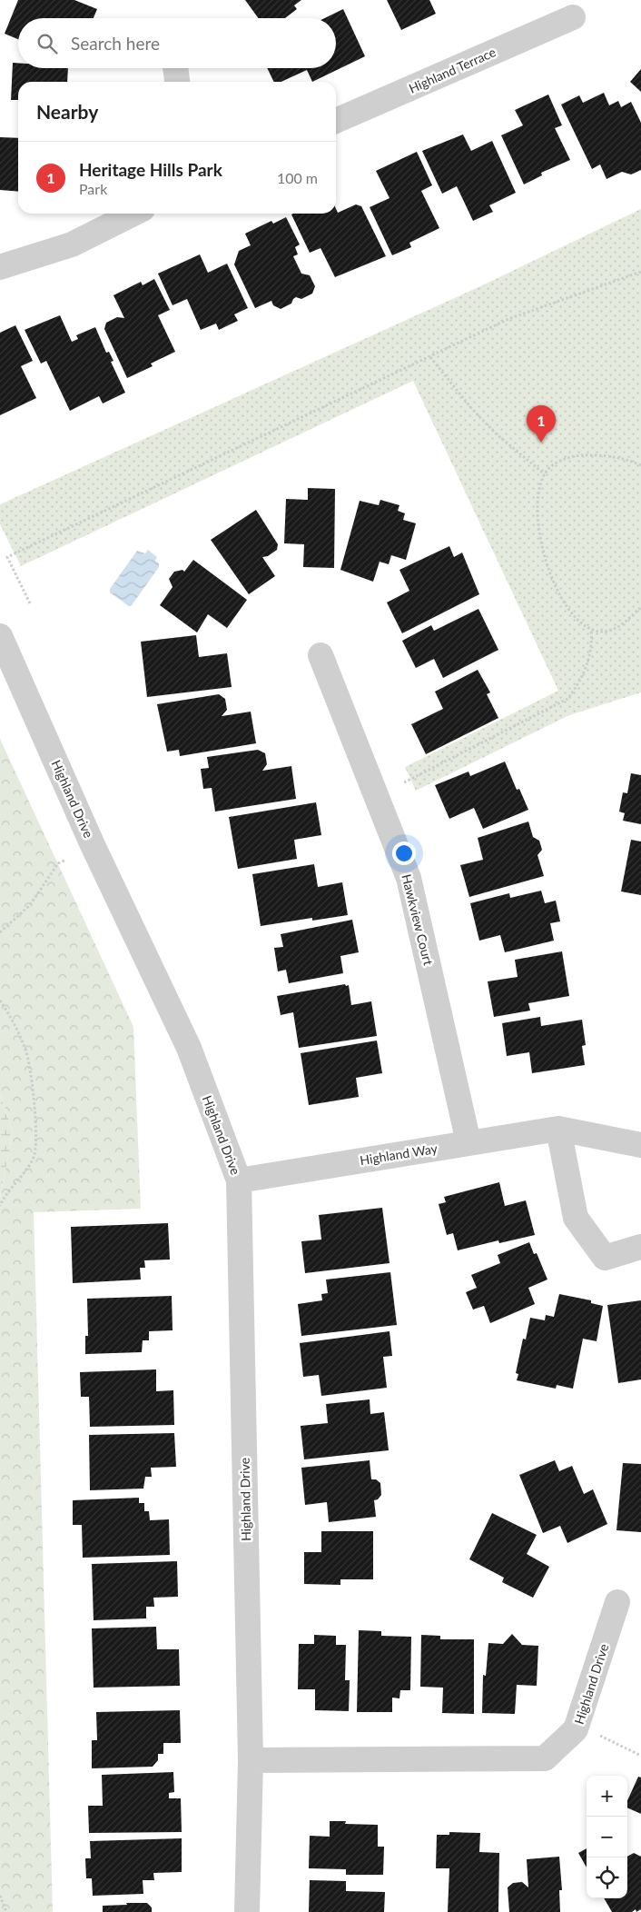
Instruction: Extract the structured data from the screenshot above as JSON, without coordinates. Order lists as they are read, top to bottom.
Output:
{
  "streets": {
    "street": [
      "Highland Terrace",
      "Highland Drive",
      "Hawkview Court",
      "Highland Way"
    ]
  },
  "crossings": [
    ["Highland Drive", "Highland Way"],
    ["Hawkview Court", "Highland Way"]
  ],
  "page": {
    "search": "Search here",
    "heading": "Nearby",
    "list": [
      {
        "mark": "1",
        "name": "Heritage Hills Park",
        "note": "Park",
        "value": "100 m"
      }
    ],
    "pins": "1",
    "map_buttons": ["+", "−"]
  }
}
